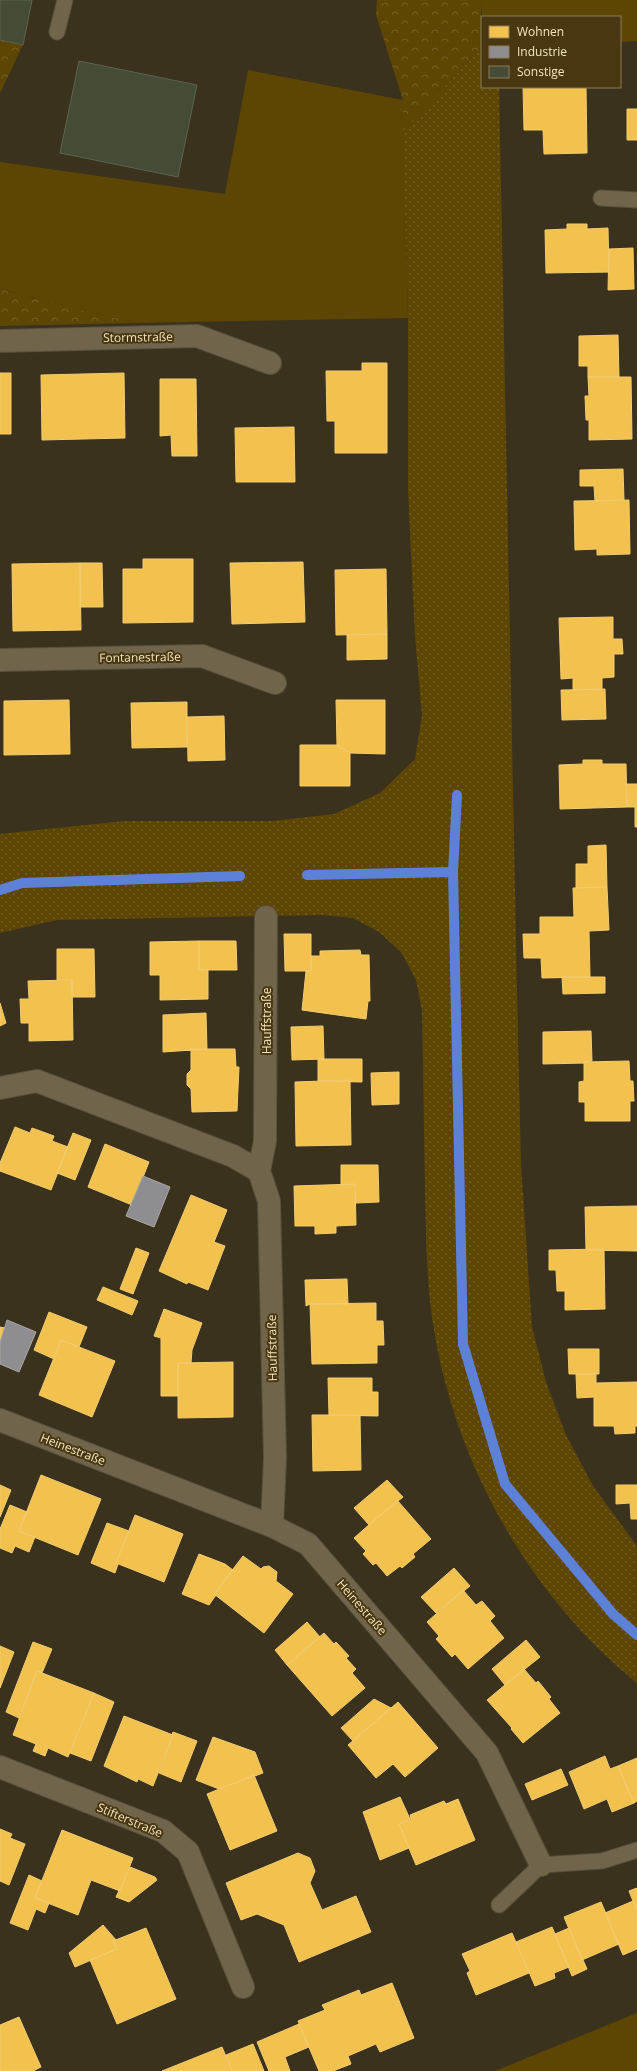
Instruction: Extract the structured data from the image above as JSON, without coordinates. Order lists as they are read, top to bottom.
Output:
{
  "streets": {
    "street": [
      "Stormstraße",
      "Fontanestraße",
      "Hauffstraße",
      "Heinestraße",
      "Stifterstraße"
    ]
  },
  "crossings": [
    ["Hauffstraße", "Heinestraße"]
  ],
  "legend": ["Wohnen", "Industrie", "Sonstige"]
}
